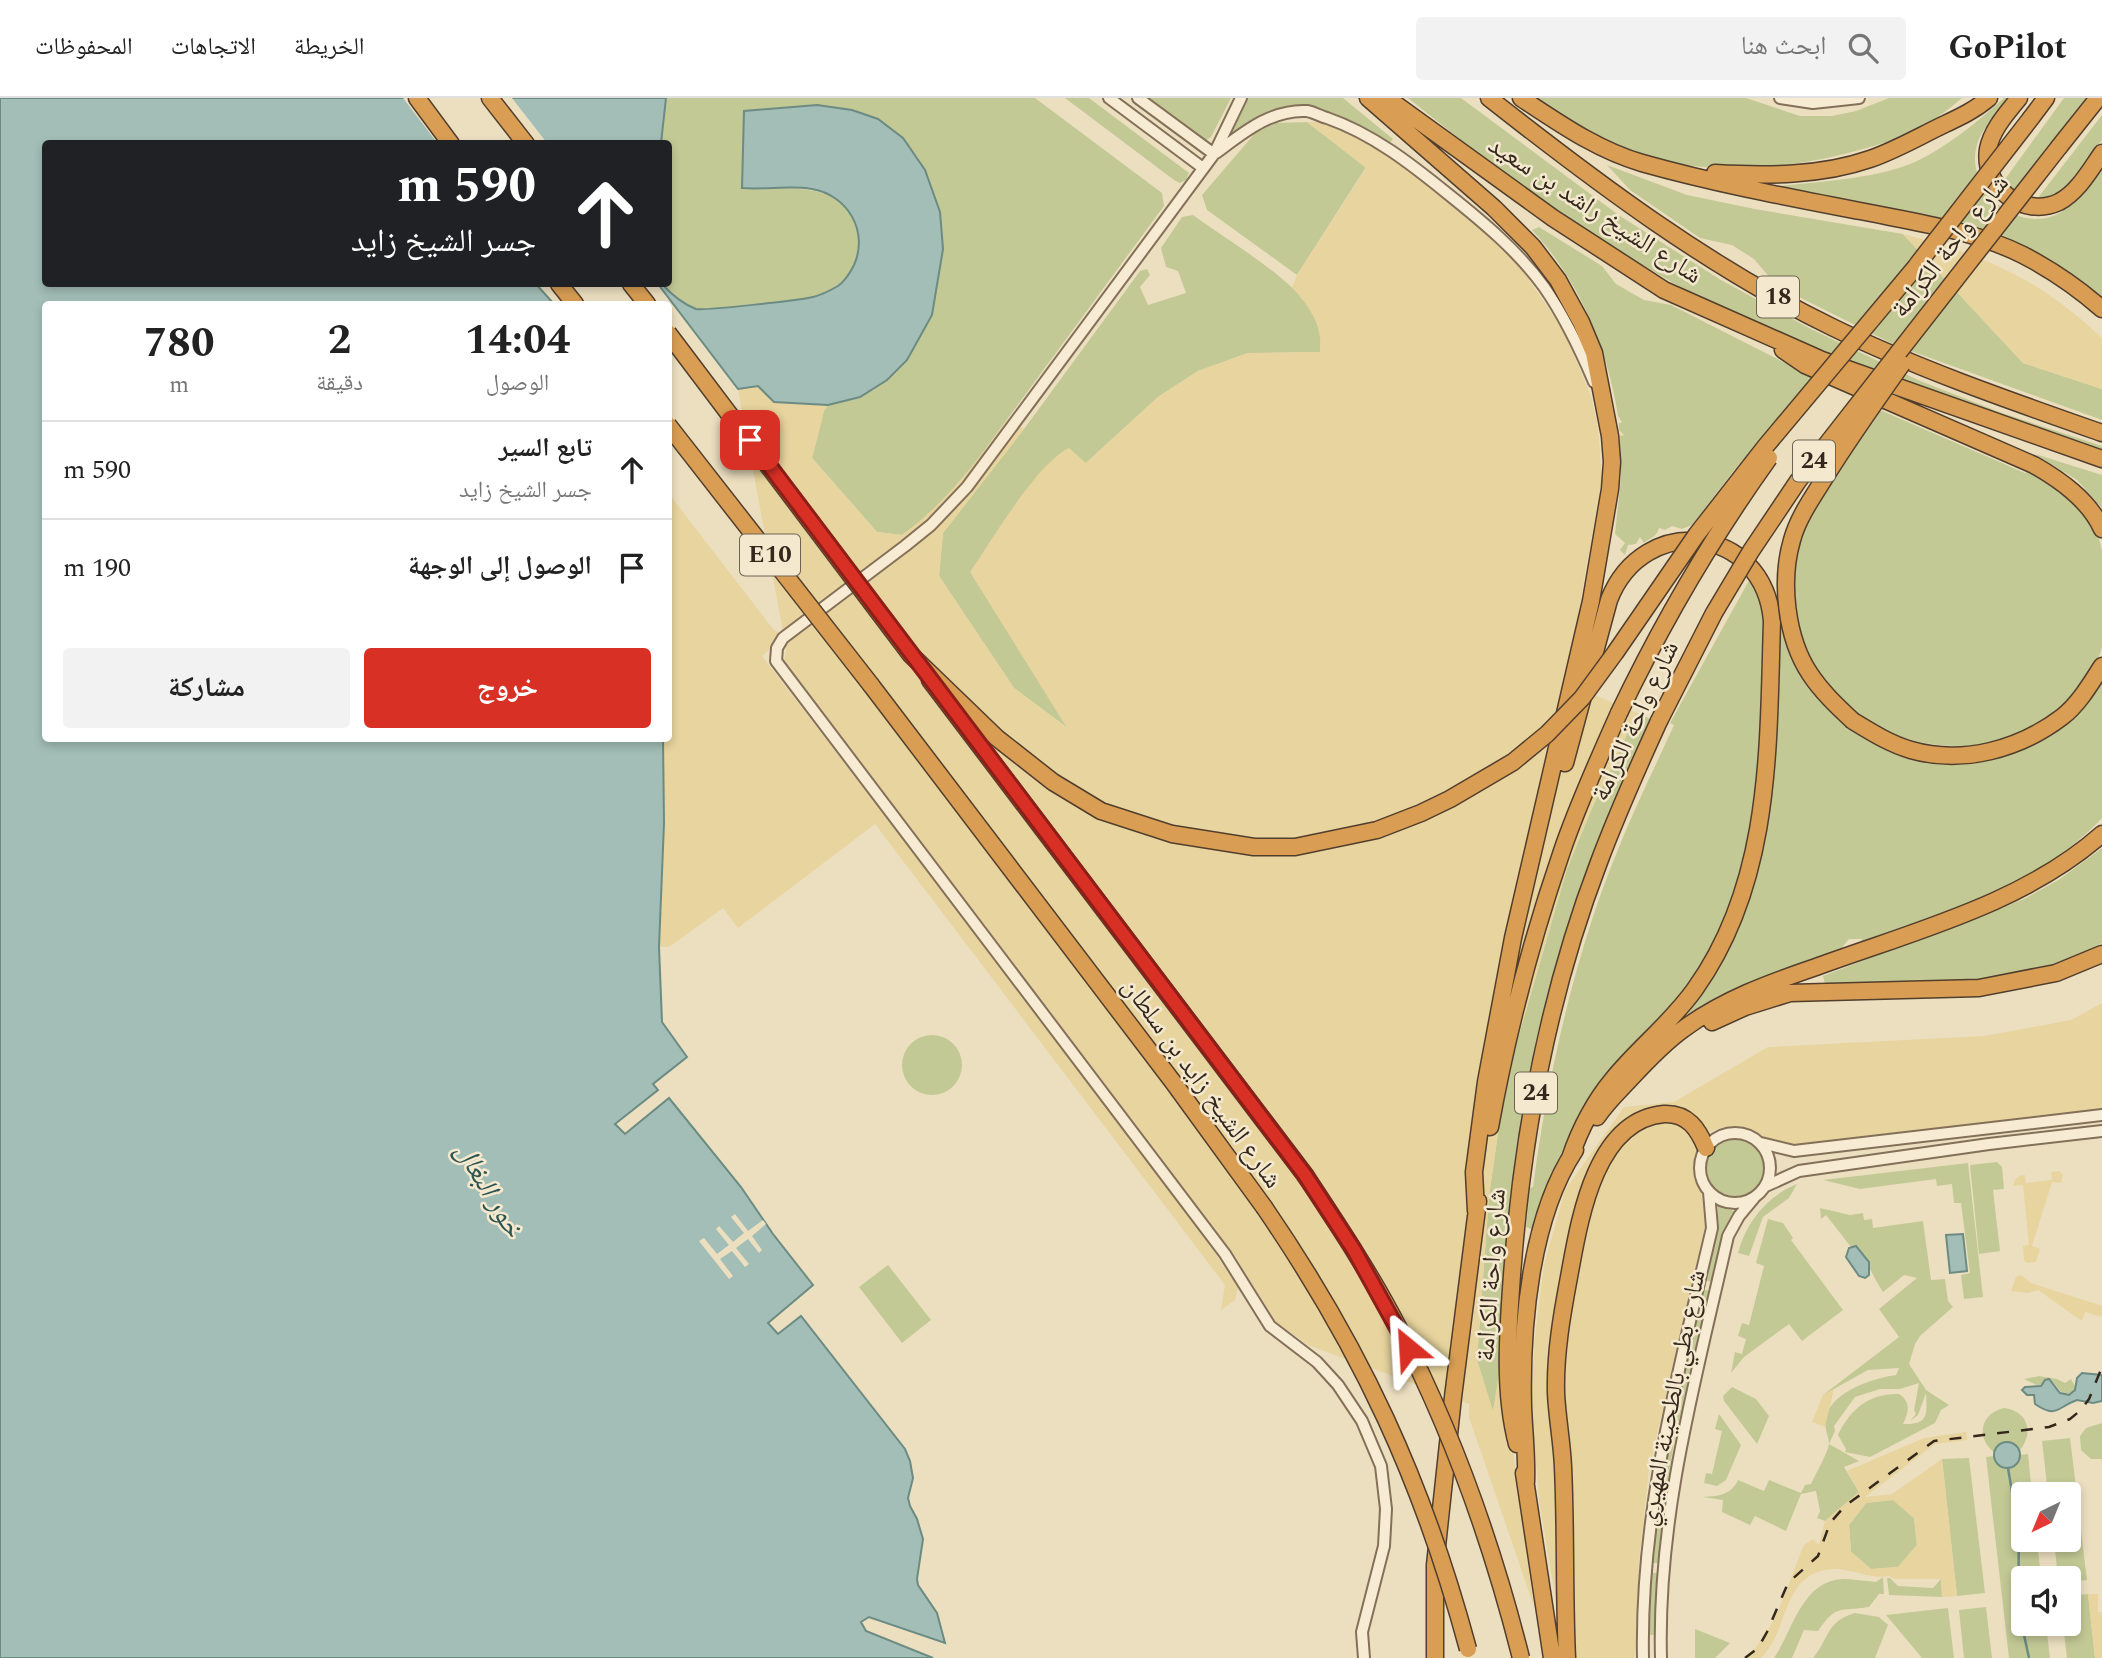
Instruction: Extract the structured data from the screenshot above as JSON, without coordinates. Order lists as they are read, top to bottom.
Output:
{
  "streets": {
    "highway": [
      "شارع الشيخ راشد بن سعيد",
      "شارع واحة الكرامة",
      "18",
      "24",
      "E10",
      "شارع الشيخ زايد بن سلطان"
    ],
    "street": ["شارع بطي بالطحينة المهيري"]
  },
  "crossings": [
    ["شارع واحة الكرامة", "24"],
    ["E10", "شارع الشيخ زايد بن سلطان"]
  ],
  "water": ["خور البغال"],
  "north": "bottom left",
  "page": {
    "header": "GoPilot",
    "search": "ابحث هنا",
    "nav": ["الخريطة", "الاتجاهات", "المحفوظات"],
    "turn": ["590 m", "جسر الشيخ زايد"],
    "eta": [
      "14:04",
      "الوصول",
      "2",
      "دقيقة",
      "780",
      "m"
    ],
    "list": [
      {
        "name": "تابع السير",
        "note": "جسر الشيخ زايد",
        "value": "590 m"
      },
      {
        "name": "الوصول إلى الوجهة",
        "value": "190 m"
      }
    ],
    "buttons": ["خروج", "مشاركة"]
  }
}
